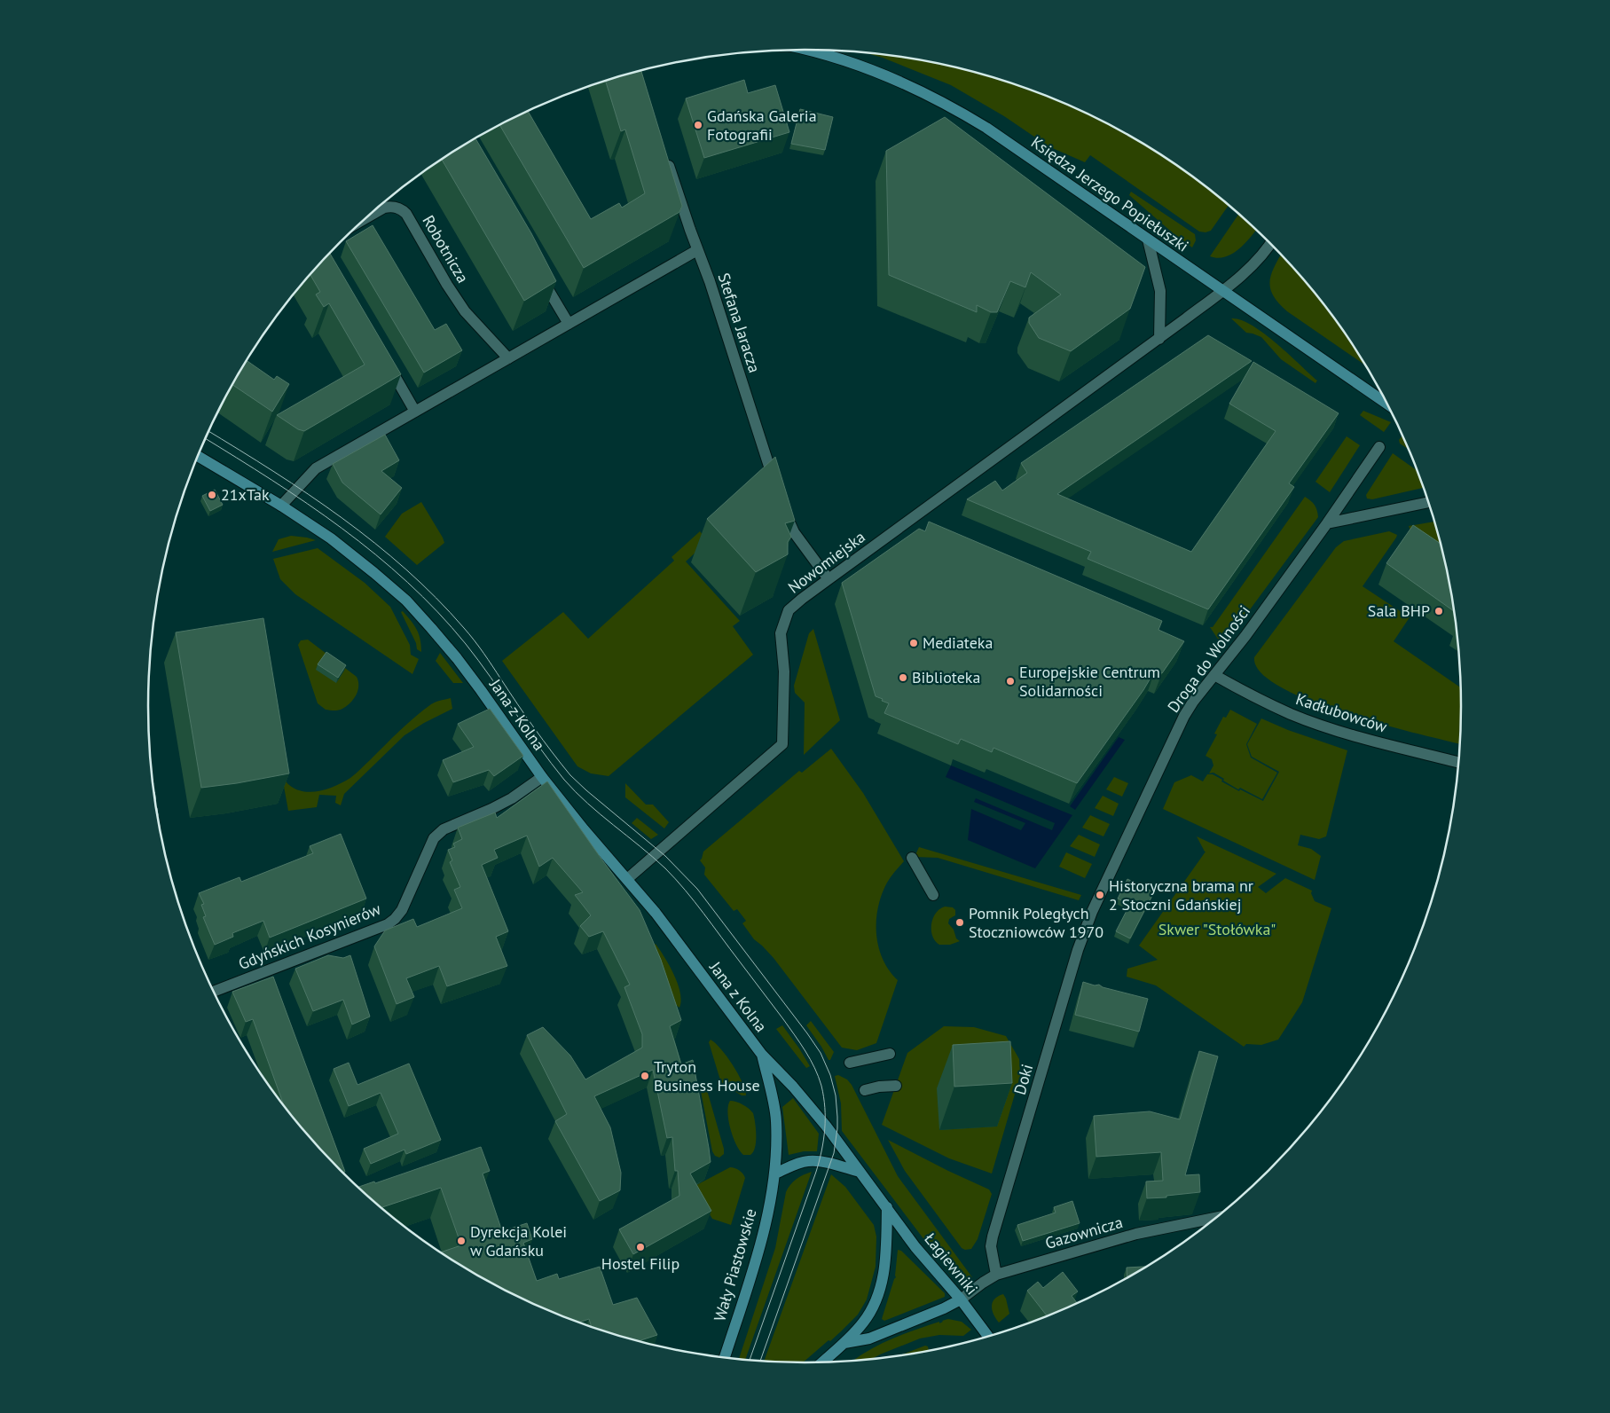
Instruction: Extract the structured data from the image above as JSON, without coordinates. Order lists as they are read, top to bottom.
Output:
{
  "streets": {
    "main road": [
      "Księdza Jerzego Popiełuszki",
      "Jana z Kolna",
      "Łagiewniki",
      "Wały Piastowskie"
    ],
    "street": [
      "Robotnicza",
      "Stefana Jaracza",
      "Nowomiejska",
      "Droga do Wolności",
      "Kadłubowców",
      "Gdyńskich Kosynierów",
      "Doki",
      "Gazownicza"
    ]
  },
  "crossings": [
    ["Księdza Jerzego Popiełuszki", "Nowomiejska"],
    ["Nowomiejska", "Jana z Kolna"],
    ["Droga do Wolności", "Kadłubowców"],
    ["Droga do Wolności", "Doki"],
    ["Jana z Kolna", "Gdyńskich Kosynierów"],
    ["Jana z Kolna", "Wały Piastowskie"],
    ["Doki", "Gazownicza"],
    ["Gazownicza", "Łagiewniki"]
  ],
  "parks": ["Skwer \"Stołówka\""],
  "places": [
    "Gdańska Galeria Fotografii",
    "21xTak",
    "Sala BHP",
    "Mediateka",
    "Biblioteka",
    "Europejskie Centrum Solidarności",
    "Historyczna brama nr 2 Stoczni Gdańskiej",
    "Pomnik Poległych Stoczniowców 1970",
    "Tryton Business House",
    "Dyrekcja Kolei w Gdańsku",
    "Hostel Filip"
  ]
}
